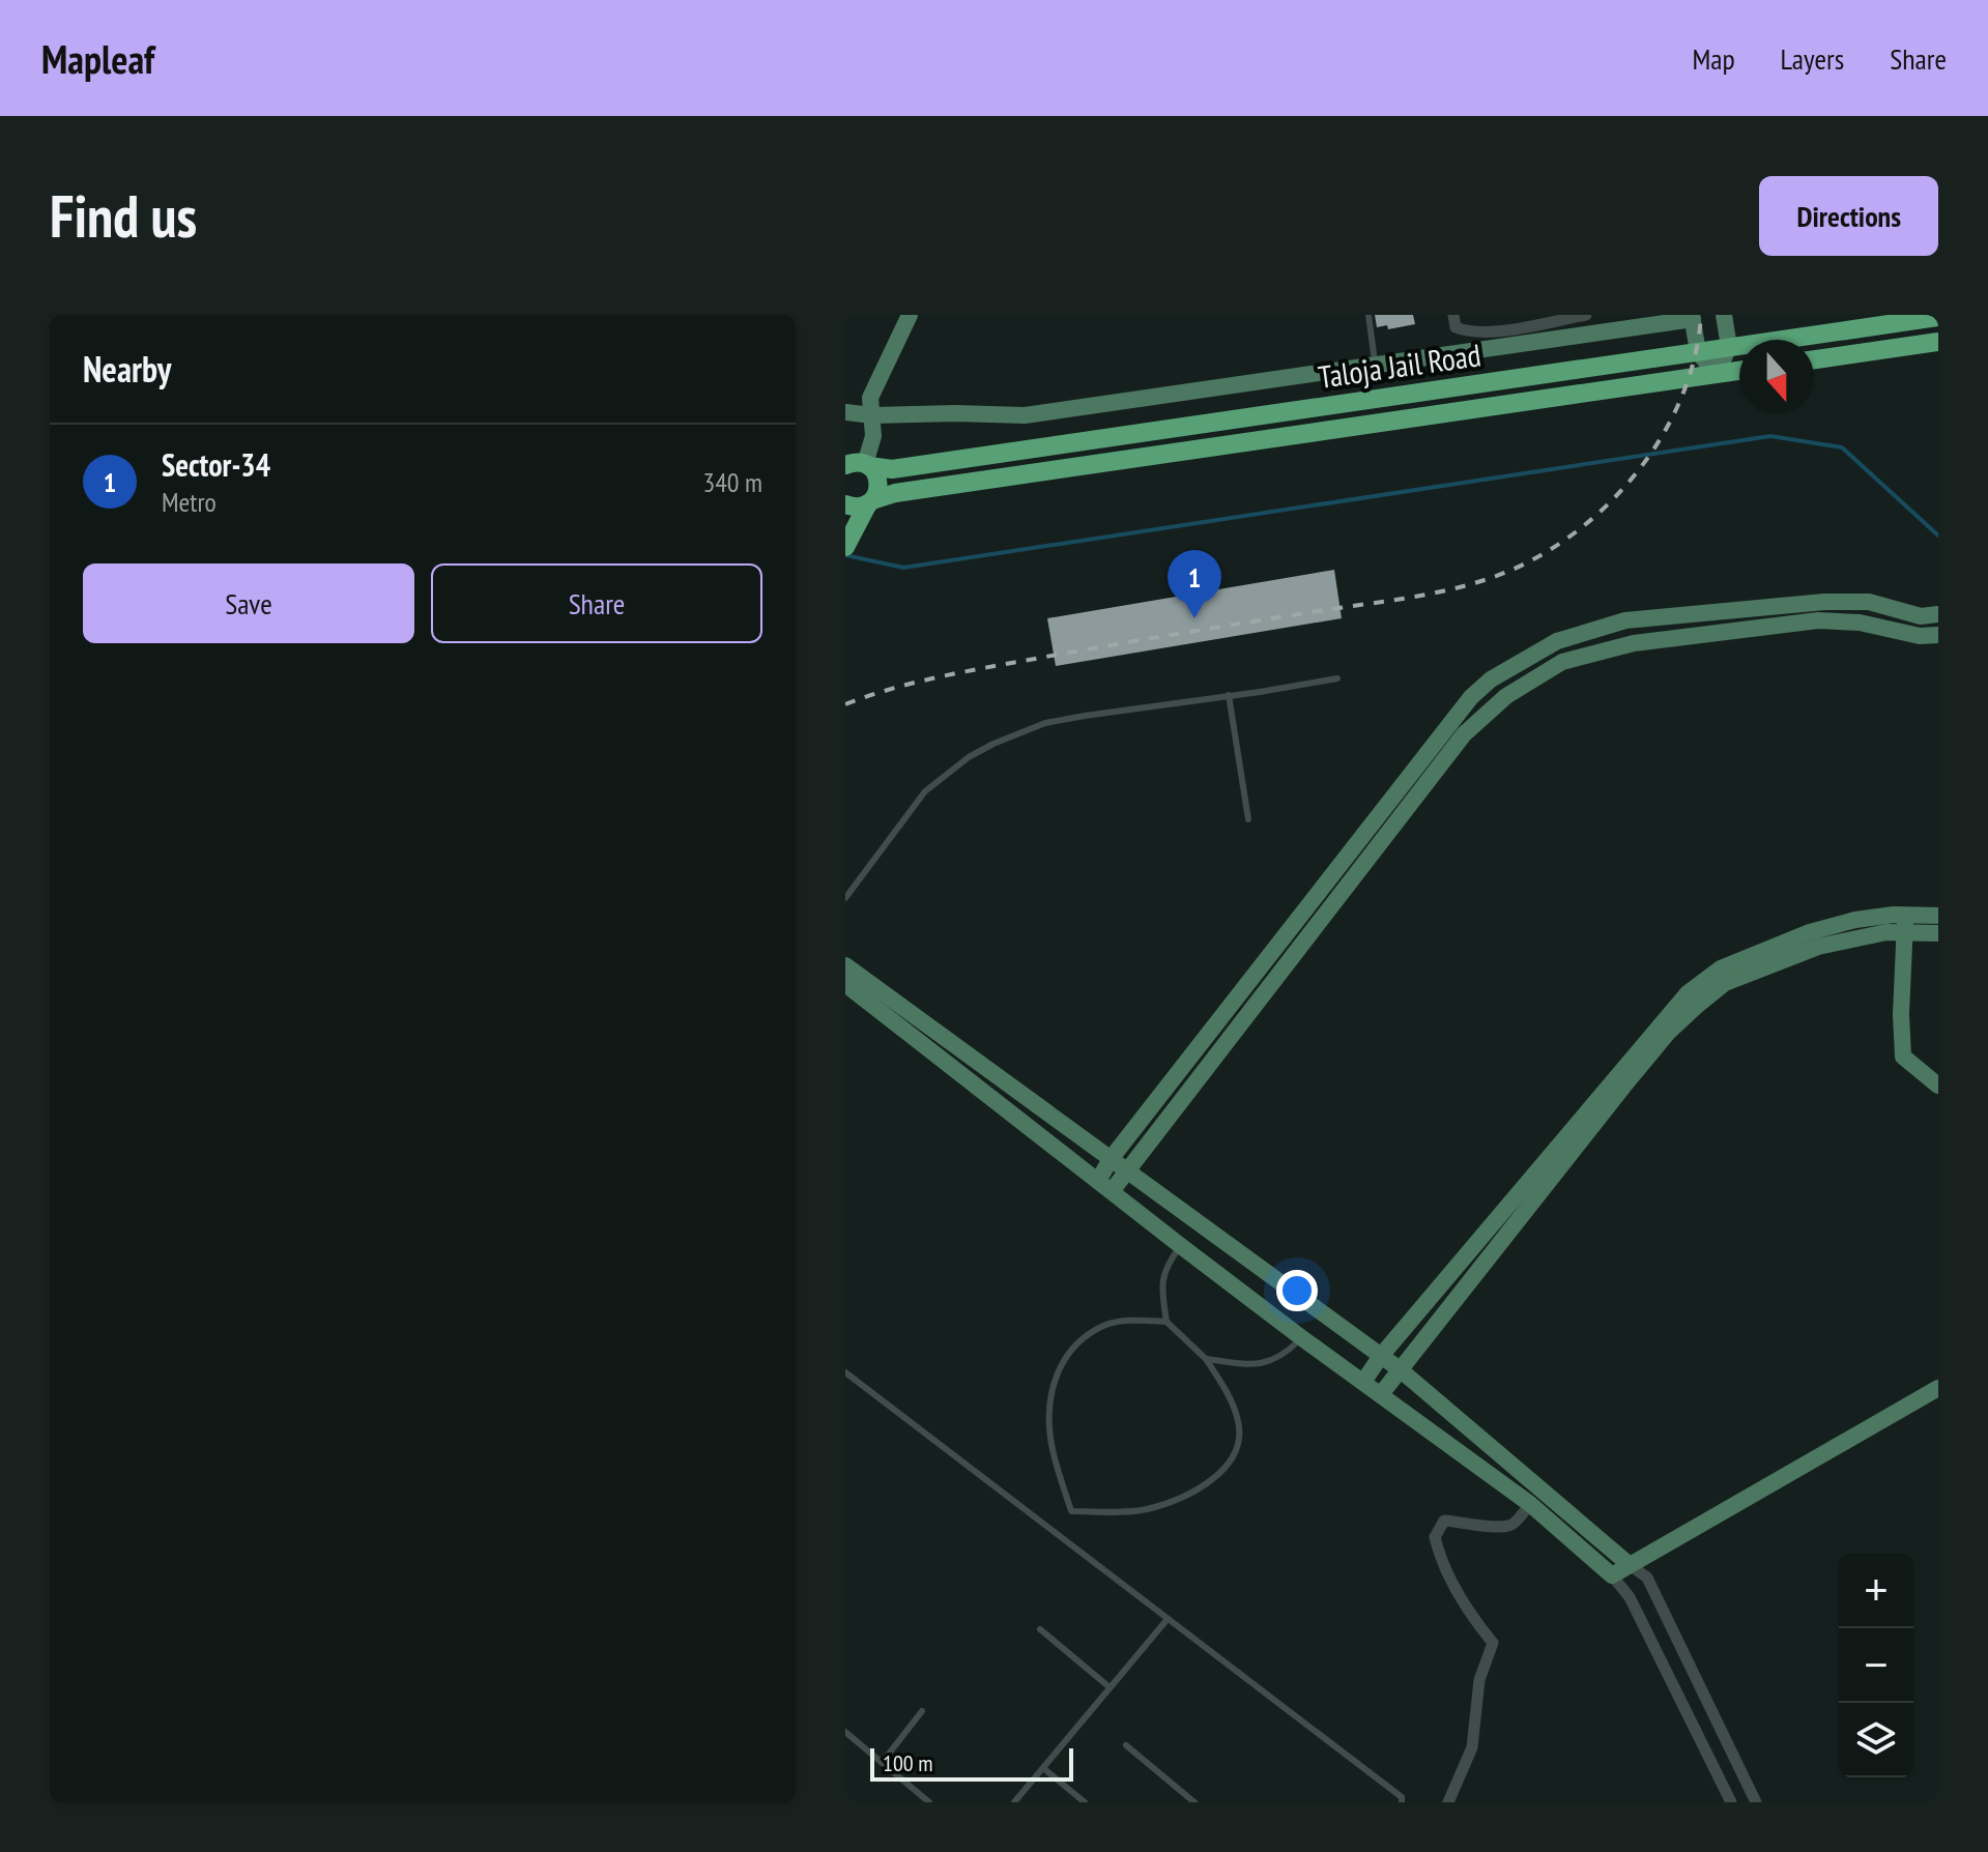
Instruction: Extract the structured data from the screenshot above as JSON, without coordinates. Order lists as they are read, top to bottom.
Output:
{
  "streets": {
    "main road": ["Taloja Jail Road"]
  },
  "scale_bar": "100 m",
  "north": "bottom",
  "page": {
    "header": "Mapleaf",
    "nav": ["Map", "Layers", "Share"],
    "buttons": [
      "Directions",
      ["Save", "Share"]
    ],
    "title": "Find us",
    "heading": "Nearby",
    "list": [
      {
        "mark": "1",
        "name": "Sector-34",
        "note": "Metro",
        "value": "340 m"
      }
    ],
    "pins": "1",
    "map_buttons": ["+", "−"],
    "scale": "100 m"
  }
}
